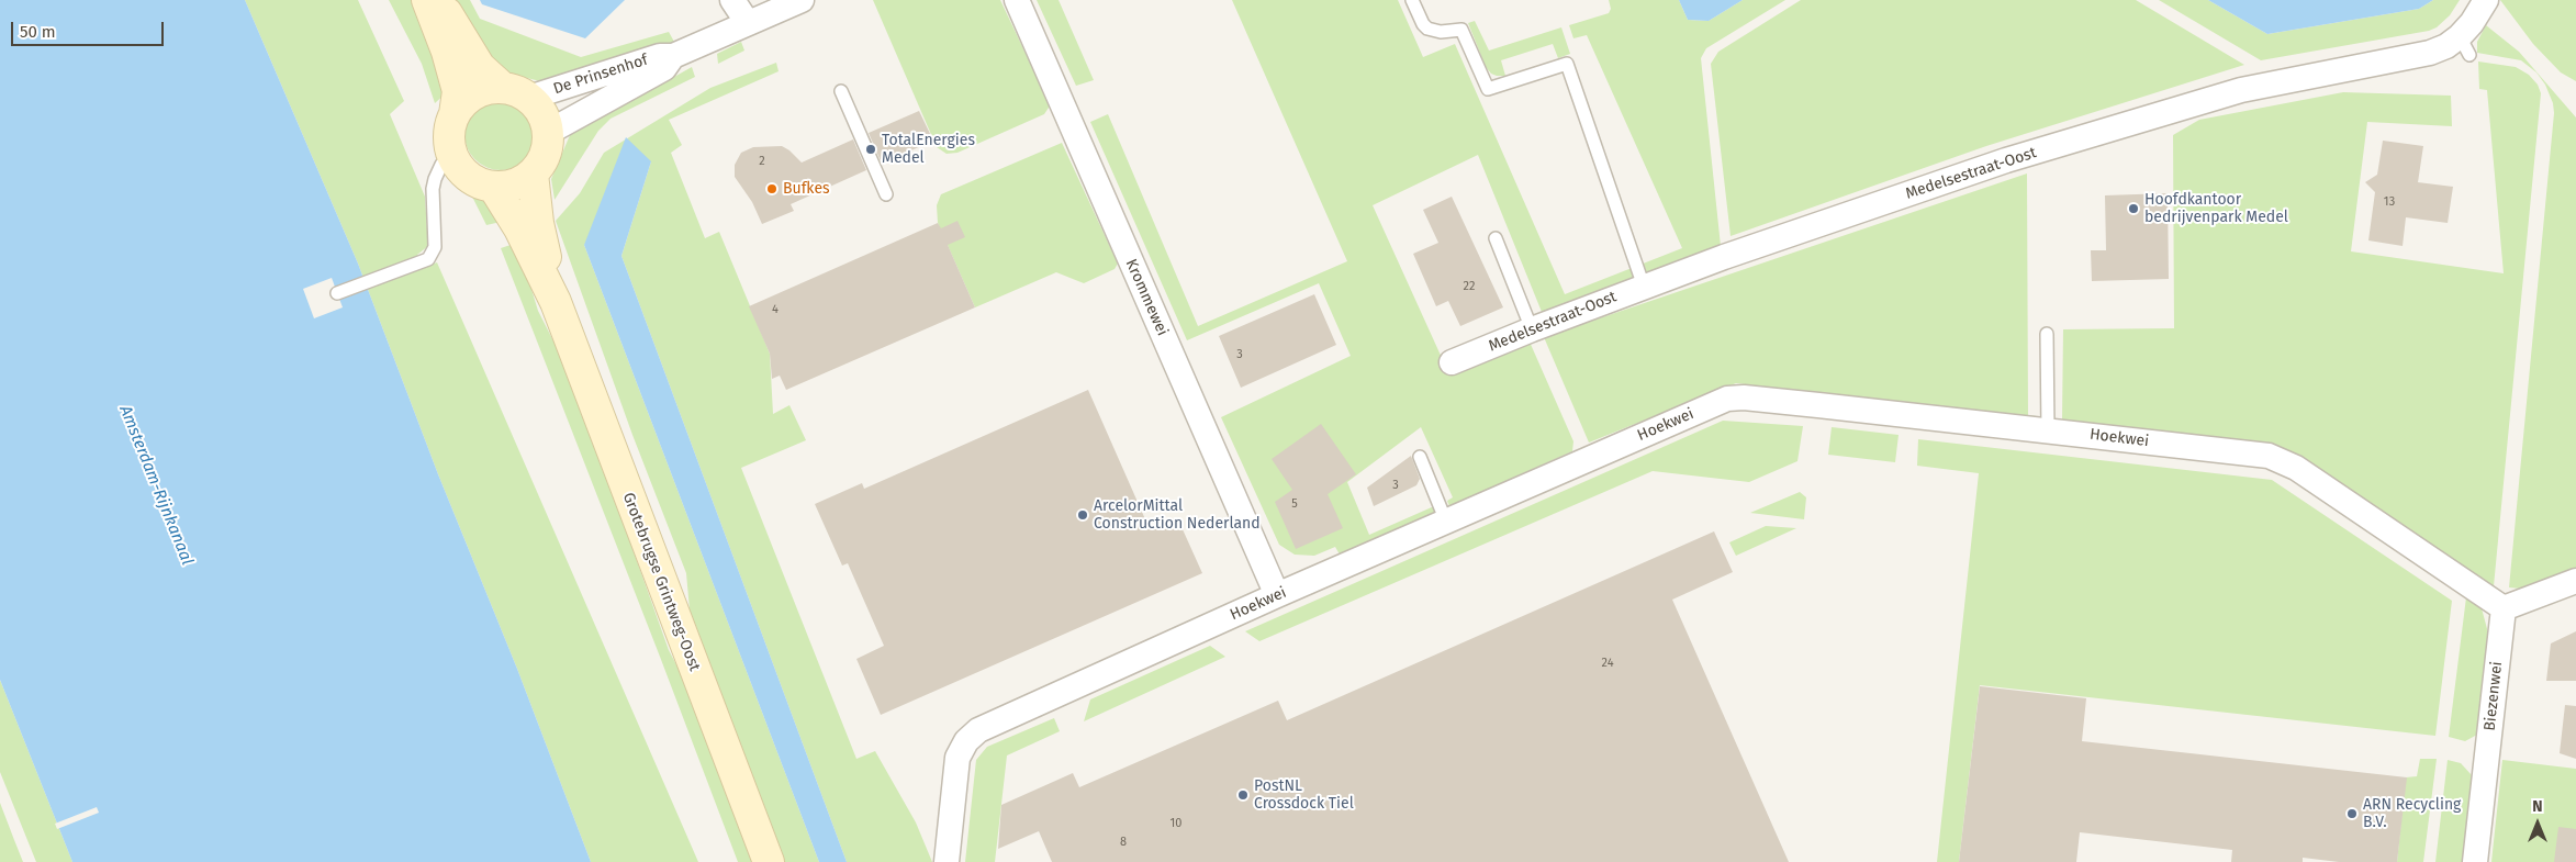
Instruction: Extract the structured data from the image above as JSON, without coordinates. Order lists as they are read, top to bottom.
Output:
{
  "streets": {
    "street": [
      "De Prinsenhof",
      "Medelsestraat-Oost",
      "Krommewei",
      "Hoekwei",
      "Grotebrugse Grintweg-Oost",
      "Biezenwei"
    ]
  },
  "crossings": [
    ["De Prinsenhof", "Grotebrugse Grintweg-Oost"],
    ["Krommewei", "Hoekwei"],
    ["Hoekwei", "Biezenwei"]
  ],
  "water": ["Amsterdam-Rijnkanaal"],
  "places": [
    "TotalEnergies Medel",
    "Bufkes",
    "Hoofdkantoor bedrijvenpark Medel",
    "ArcelorMittal Construction Nederland",
    "PostNL Crossdock Tiel",
    "ARN Recycling B.V."
  ],
  "house_numbers": [
    "2",
    "13",
    "22",
    "4",
    "3",
    "3",
    "5",
    "24",
    "10",
    "8"
  ],
  "scale_bar": "50 m",
  "north": "top"
}
